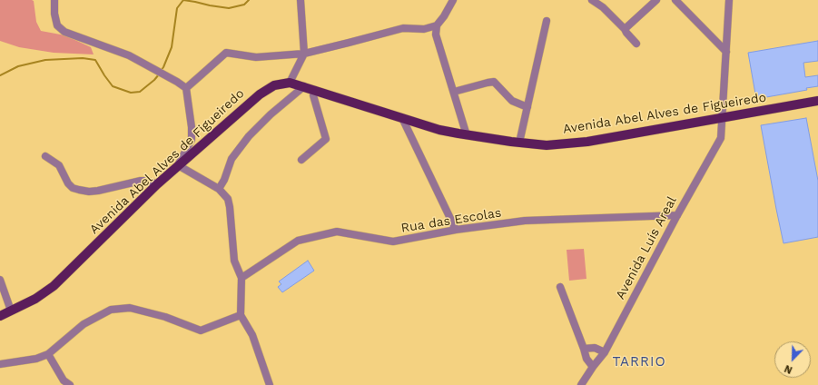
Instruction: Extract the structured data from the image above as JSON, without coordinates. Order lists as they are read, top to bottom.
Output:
{
  "streets": {
    "main road": ["Avenida Abel Alves de Figueiredo"],
    "street": ["Rua das Escolas", "Avenida Luís Areal"]
  },
  "crossings": [
    ["Avenida Abel Alves de Figueiredo", "Avenida Luís Areal"],
    ["Rua das Escolas", "Avenida Luís Areal"]
  ],
  "districts": ["TARRIO"],
  "north": "bottom left"
}
